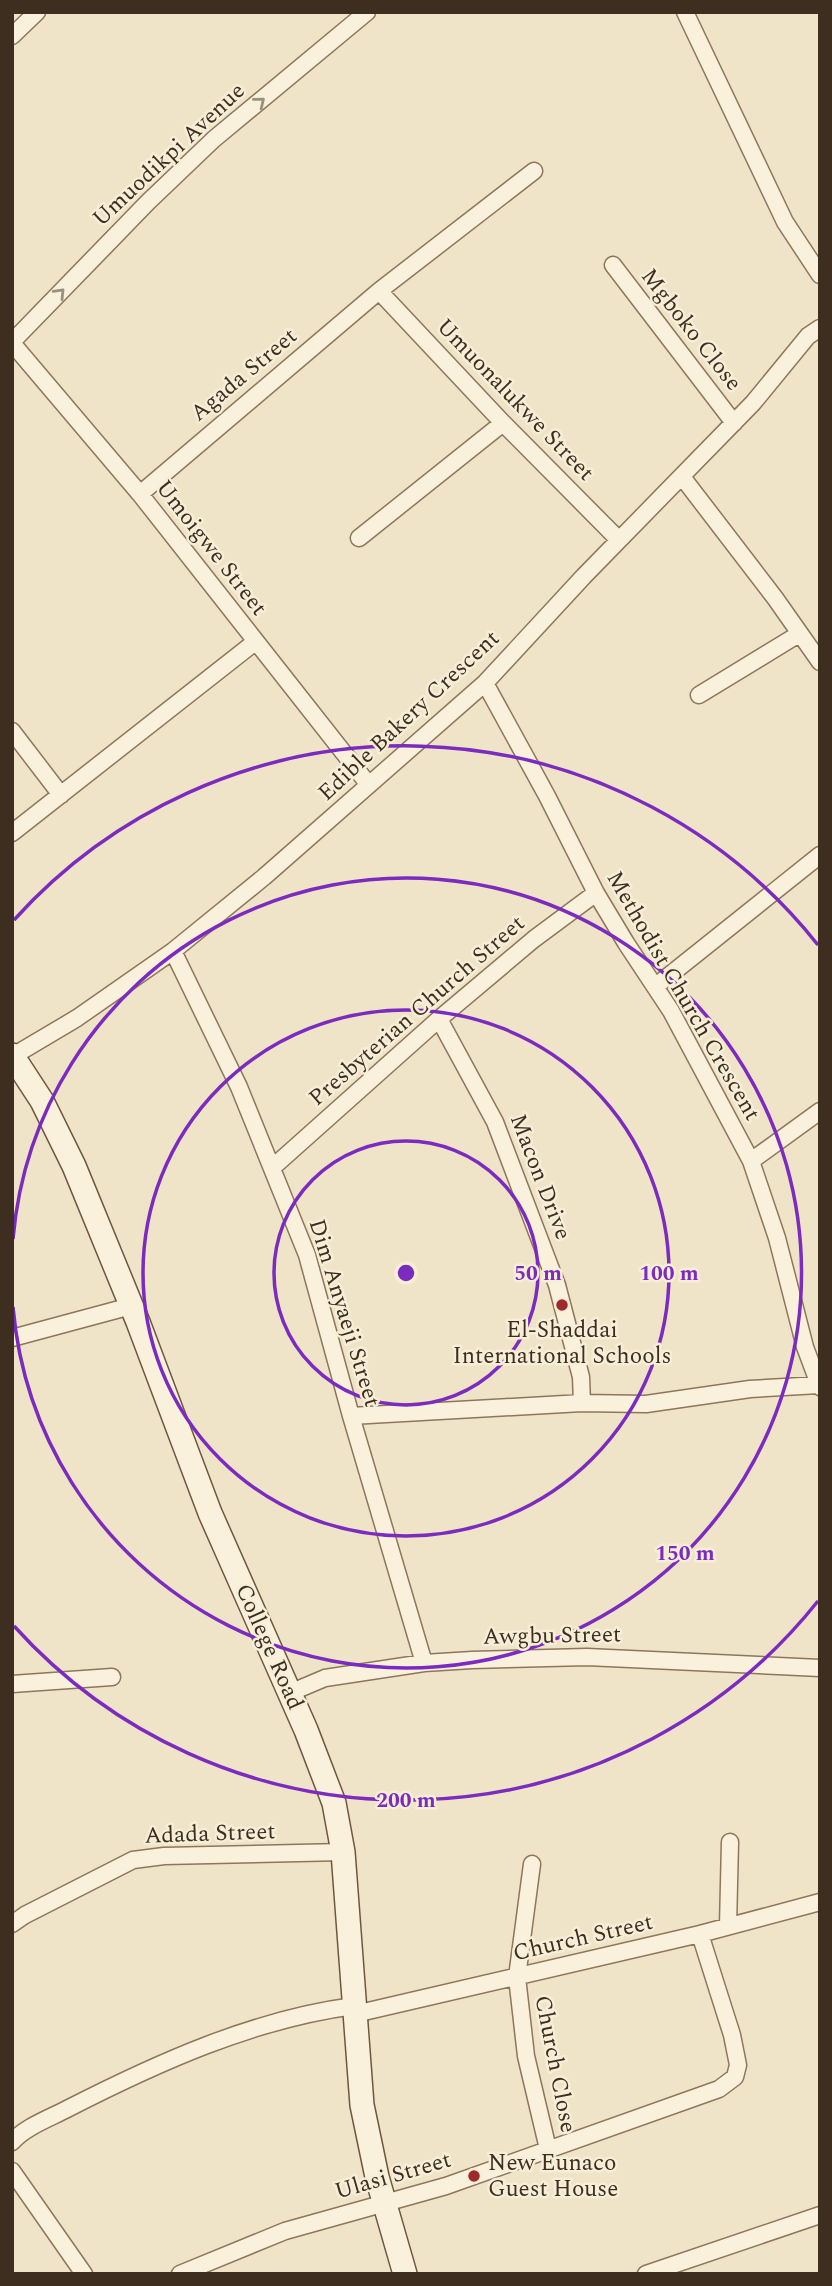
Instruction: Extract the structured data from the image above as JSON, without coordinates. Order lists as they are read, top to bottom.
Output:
{
  "streets": {
    "main road": ["College Road"],
    "street": [
      "Umuodikpi Avenue",
      "Mgboko Close",
      "Agada Street",
      "Umuonalukwe Street",
      "Umoigwe Street",
      "Edible Bakery Crescent",
      "Methodist Church Crescent",
      "Presbyterian Church Street",
      "Macon Drive",
      "Dim Anyaeji Street",
      "Awgbu Street",
      "Adada Street",
      "Church Street",
      "Church Close",
      "Ulasi Street"
    ]
  },
  "crossings": [
    ["Umuodikpi Avenue", "Umoigwe Street"],
    ["Mgboko Close", "Edible Bakery Crescent"],
    ["Agada Street", "Umuonalukwe Street"],
    ["Agada Street", "Umoigwe Street"],
    ["Umuonalukwe Street", "Edible Bakery Crescent"],
    ["Umoigwe Street", "Edible Bakery Crescent"],
    ["Edible Bakery Crescent", "Methodist Church Crescent"],
    ["Edible Bakery Crescent", "Dim Anyaeji Street"],
    ["Edible Bakery Crescent", "College Road"],
    ["Methodist Church Crescent", "Presbyterian Church Street"],
    ["Presbyterian Church Street", "Macon Drive"],
    ["Presbyterian Church Street", "Dim Anyaeji Street"],
    ["Dim Anyaeji Street", "Awgbu Street"],
    ["Awgbu Street", "College Road"],
    ["College Road", "Adada Street"],
    ["College Road", "Church Street"],
    ["College Road", "Ulasi Street"],
    ["Church Street", "Church Close"],
    ["Church Street", "Ulasi Street"],
    ["Church Close", "Ulasi Street"]
  ],
  "one_way": ["Umuodikpi Avenue"],
  "places": ["El-Shaddai International Schools", "New Eunaco Guest House"],
  "rings": [
    "50 m",
    "100 m",
    "150 m",
    "200 m"
  ]
}
